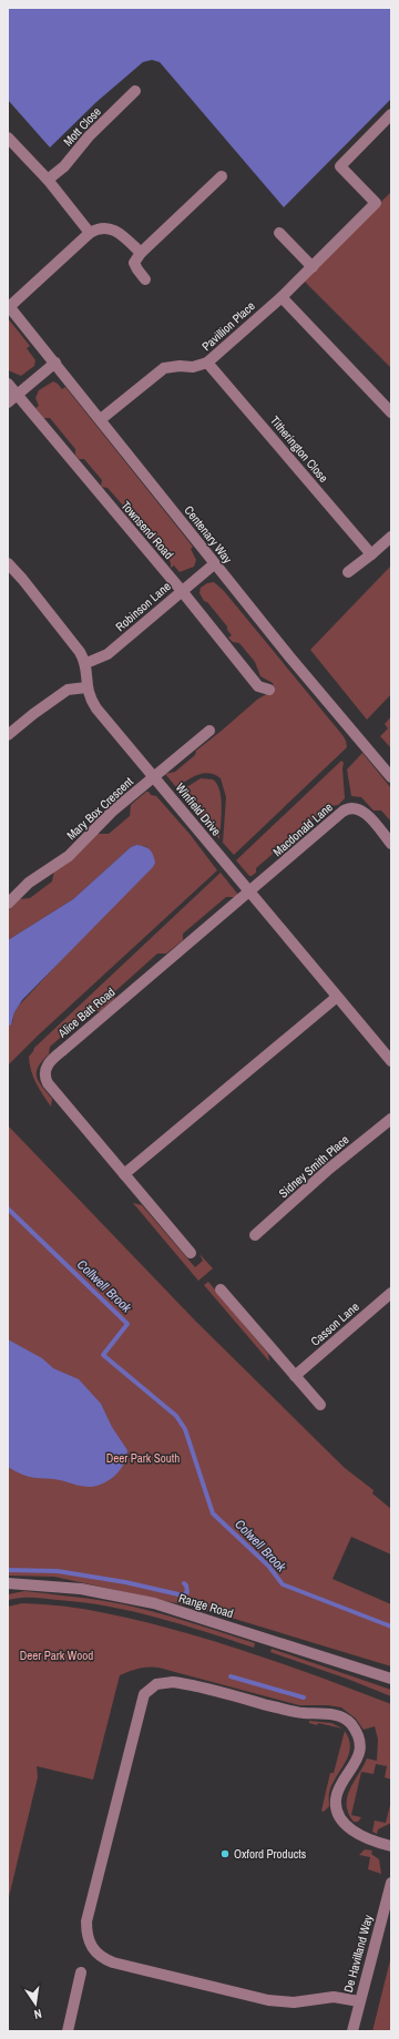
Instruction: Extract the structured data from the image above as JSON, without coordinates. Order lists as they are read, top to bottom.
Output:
{
  "streets": {
    "street": [
      "Mott Close",
      "Pavillion Place",
      "Titherington Close",
      "Townsend Road",
      "Centenary Way",
      "Robinson Lane",
      "Mary Box Crescent",
      "Winfield Drive",
      "Macdonald Lane",
      "Alice Batt Road",
      "Sidney Smith Place",
      "Casson Lane",
      "Range Road",
      "De Havilland Way"
    ]
  },
  "crossings": [
    ["Pavillion Place", "Titherington Close"],
    ["Pavillion Place", "Centenary Way"],
    ["Townsend Road", "Robinson Lane"],
    ["Centenary Way", "Robinson Lane"],
    ["Robinson Lane", "Winfield Drive"],
    ["Mary Box Crescent", "Winfield Drive"],
    ["Winfield Drive", "Macdonald Lane"],
    ["Winfield Drive", "Alice Batt Road"],
    ["Macdonald Lane", "Alice Batt Road"]
  ],
  "water": ["Collwell Brook", "Colwell Brook"],
  "parks": ["Deer Park South", "Deer Park Wood"],
  "places": ["Oxford Products"],
  "north": "bottom"
}
